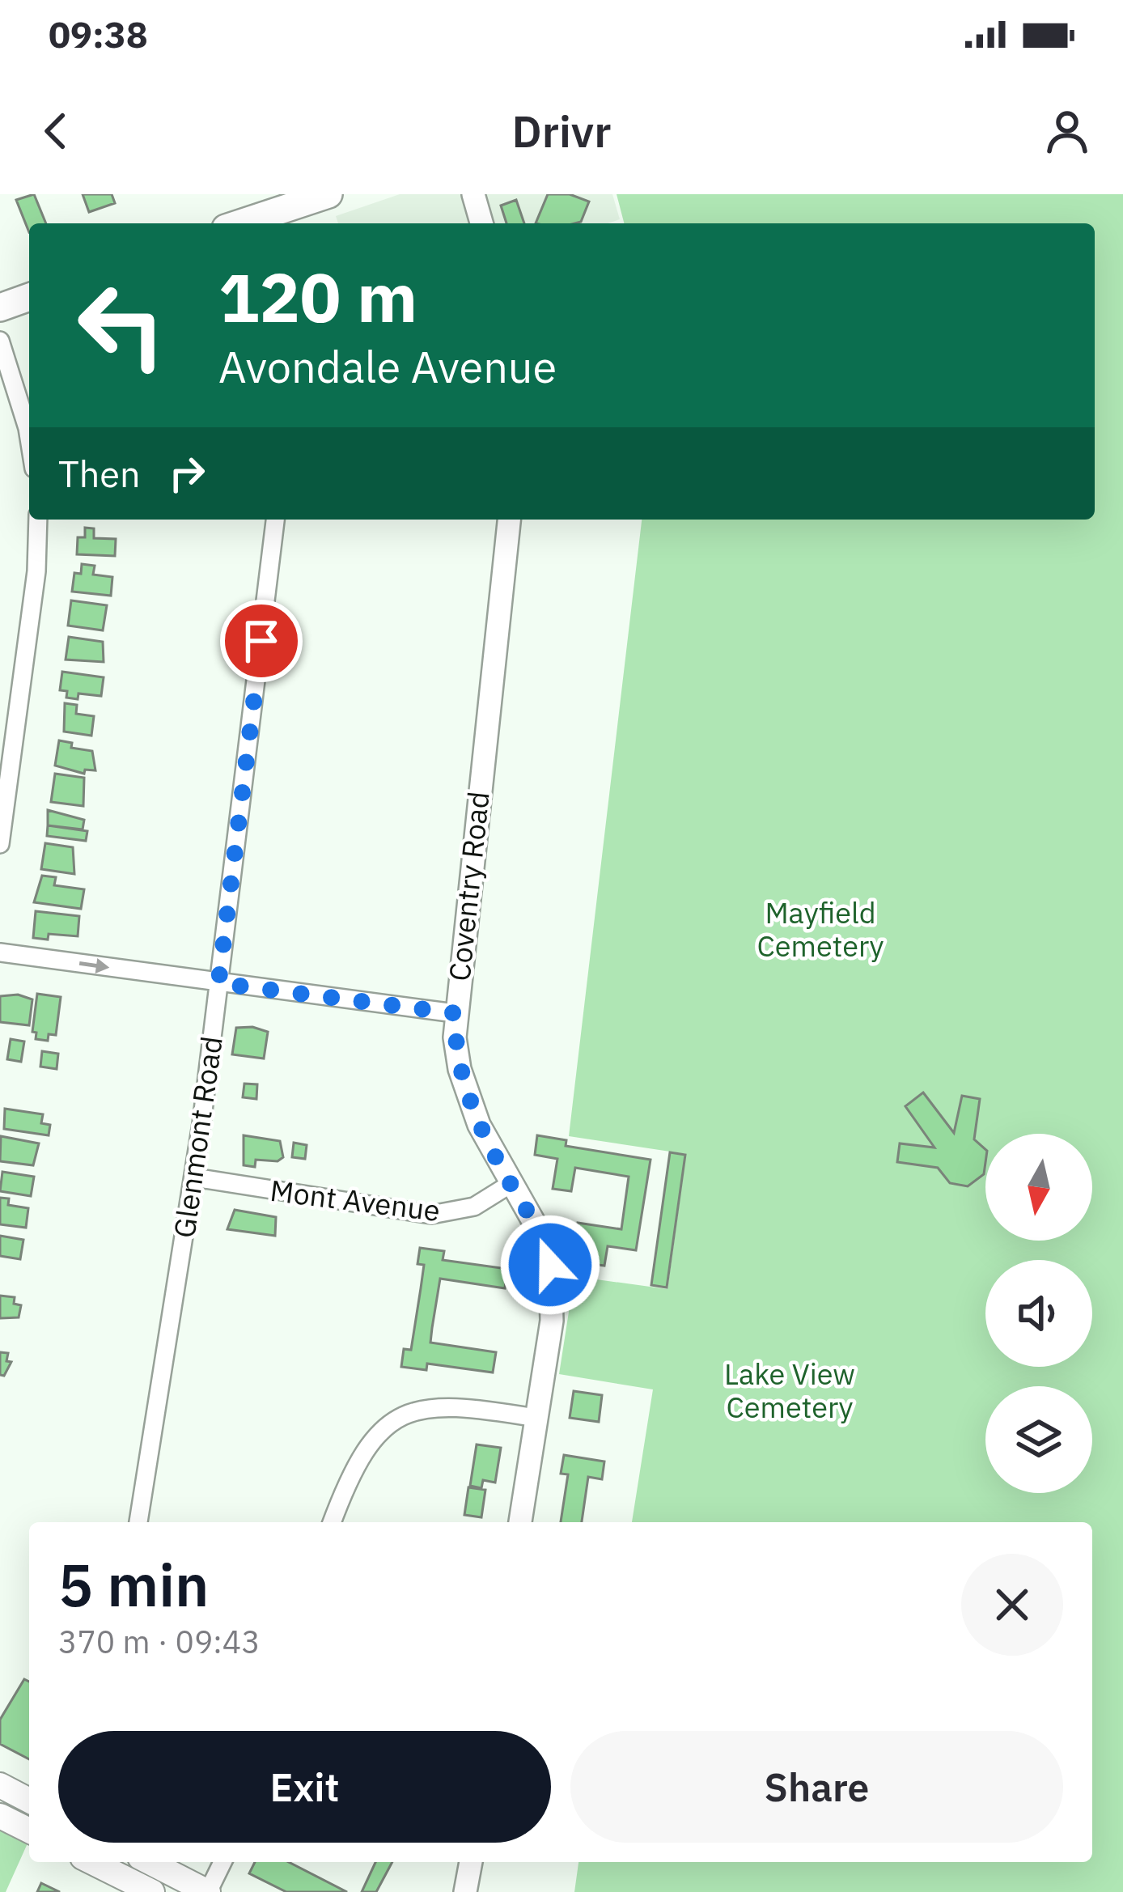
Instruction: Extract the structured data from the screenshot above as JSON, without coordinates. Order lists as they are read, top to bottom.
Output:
{
  "streets": {
    "street": ["Coventry Road", "Glenmont Road", "Mont Avenue"]
  },
  "crossings": [
    ["Coventry Road", "Mont Avenue"],
    ["Glenmont Road", "Mont Avenue"]
  ],
  "parks": ["Mayfield Cemetery", "Lake View Cemetery"],
  "north": "bottom",
  "page": {
    "status": "09:38",
    "header": "Drivr",
    "turn": ["120 m", "Avondale Avenue"],
    "then": "Then",
    "heading": ["5 min", "370 m · 09:43"],
    "buttons": ["Exit", "Share"]
  }
}
